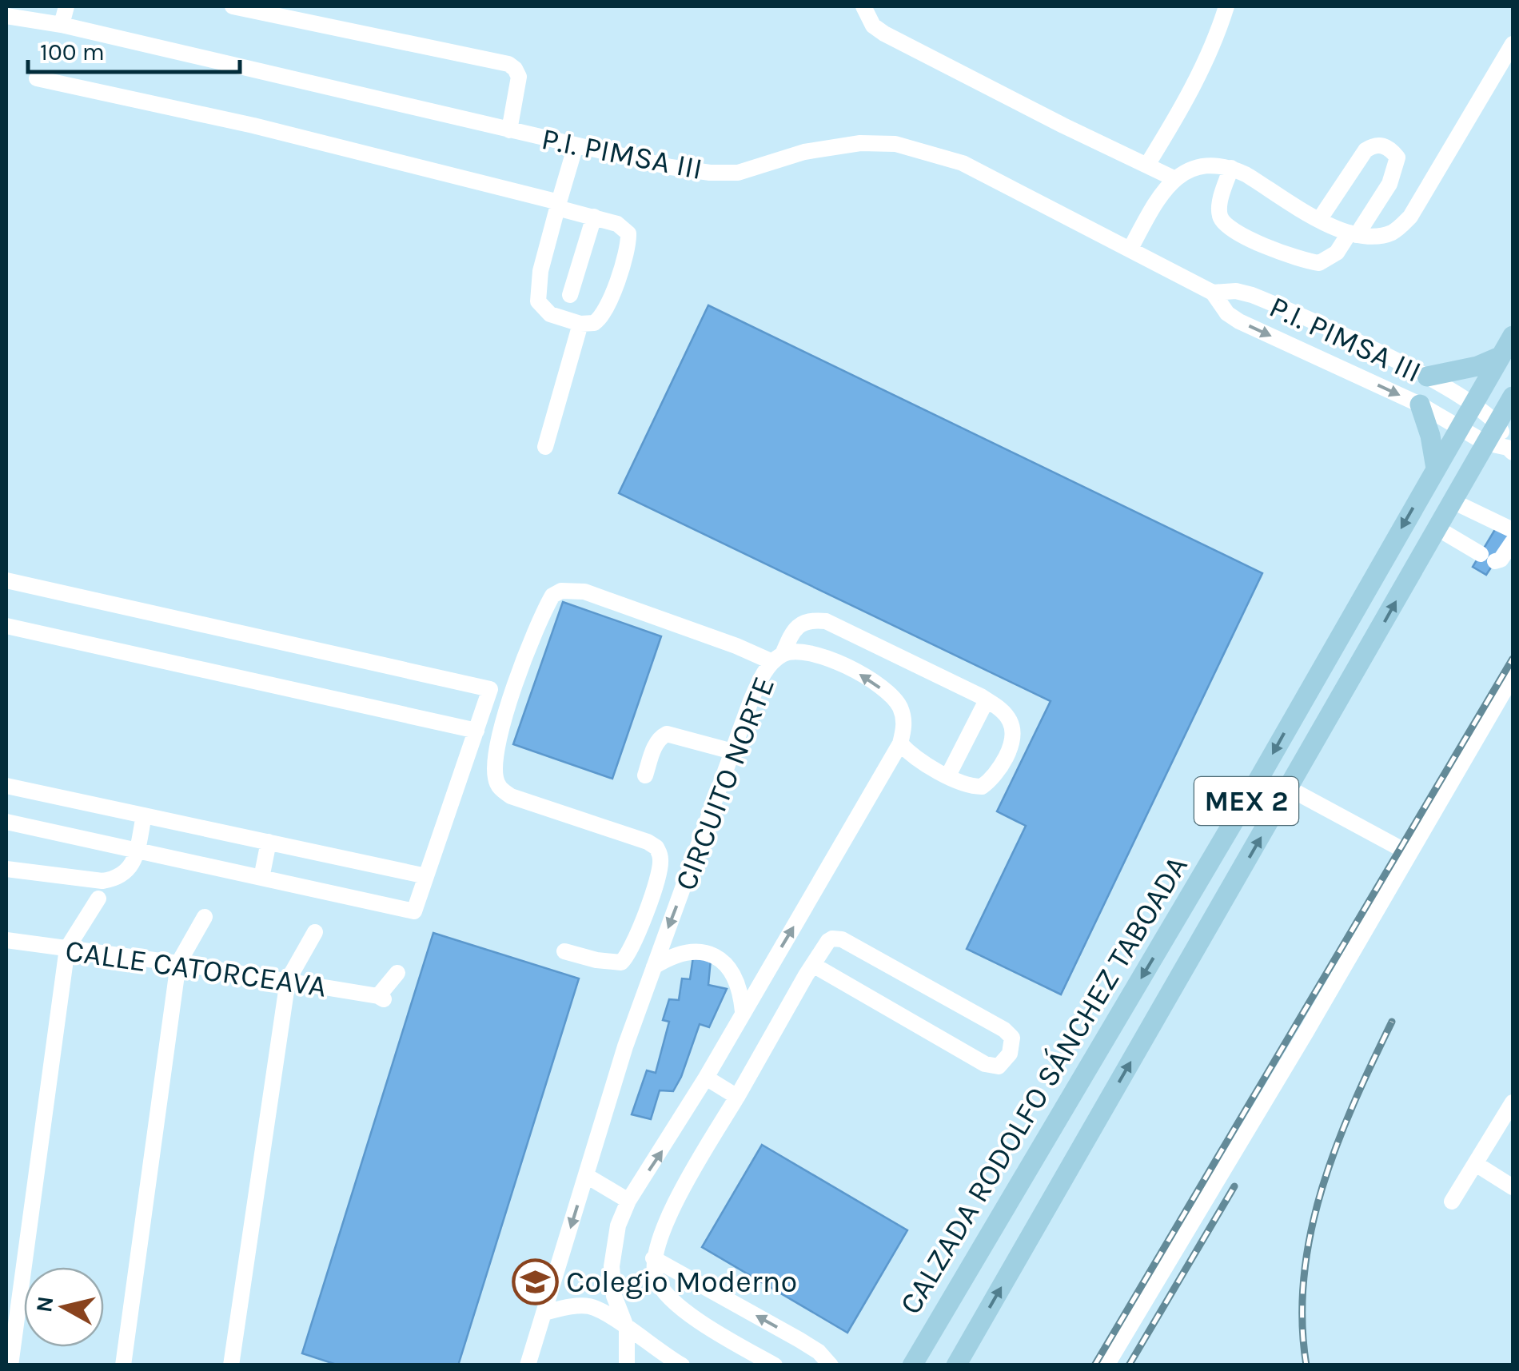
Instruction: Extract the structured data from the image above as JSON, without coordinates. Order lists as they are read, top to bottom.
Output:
{
  "streets": {
    "main road": ["MEX 2", "CALZADA RODOLFO SÁNCHEZ TABOADA"],
    "street": ["P.I. PIMSA III", "CIRCUITO NORTE", "CALLE CATORCEAVA"]
  },
  "crossings": [
    ["P.I. PIMSA III", "CALZADA RODOLFO SÁNCHEZ TABOADA"]
  ],
  "places": {
    "school or university": ["Colegio Moderno"]
  },
  "scale_bar": "100 m",
  "north": "left"
}
